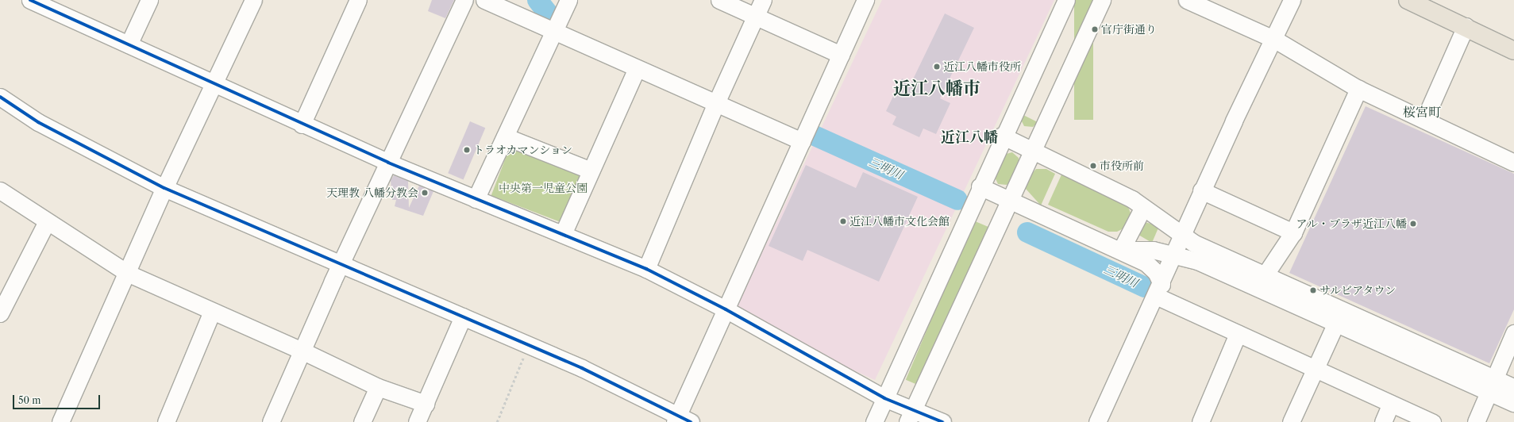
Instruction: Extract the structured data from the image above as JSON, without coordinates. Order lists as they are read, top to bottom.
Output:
{
  "districts": ["近江八幡市", "桜宮町", "近江八幡"],
  "water": ["三明川"],
  "parks": ["中央第一児童公園"],
  "places": [
    "官庁街通り",
    "近江八幡市役所",
    "トラオカマンション",
    "市役所前",
    "天理教 八幡分教会",
    "近江八幡市文化会館",
    "アル・プラザ近江八幡",
    "サルビアタウン"
  ],
  "scale_bar": "50 m"
}
